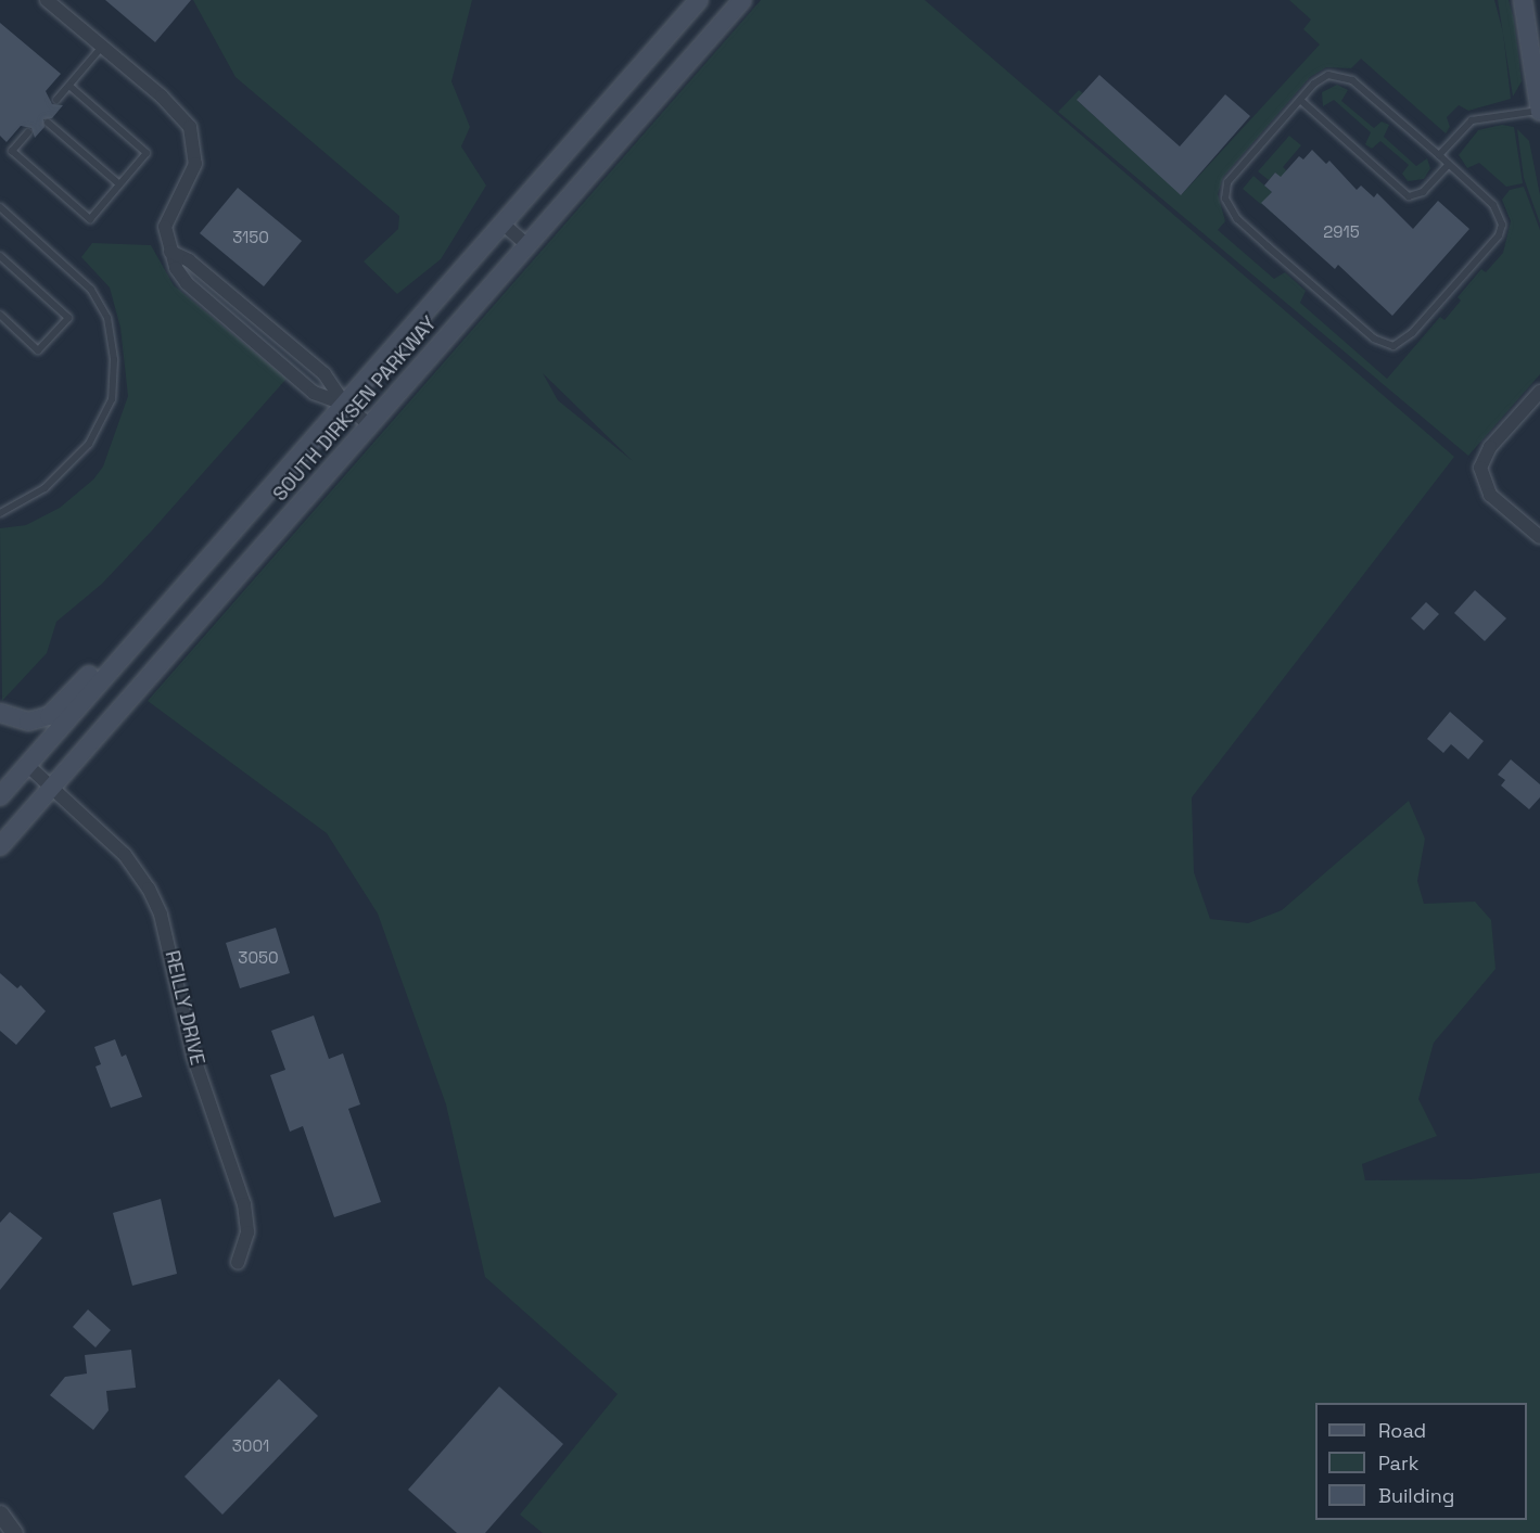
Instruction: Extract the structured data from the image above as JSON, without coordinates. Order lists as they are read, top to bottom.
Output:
{
  "streets": {
    "main road": ["SOUTH DIRKSEN PARKWAY"],
    "street": ["REILLY DRIVE"]
  },
  "crossings": [
    ["SOUTH DIRKSEN PARKWAY", "REILLY DRIVE"]
  ],
  "house_numbers": [
    "2915",
    "3150",
    "3050",
    "3001"
  ],
  "legend": ["Road", "Park", "Building"]
}
